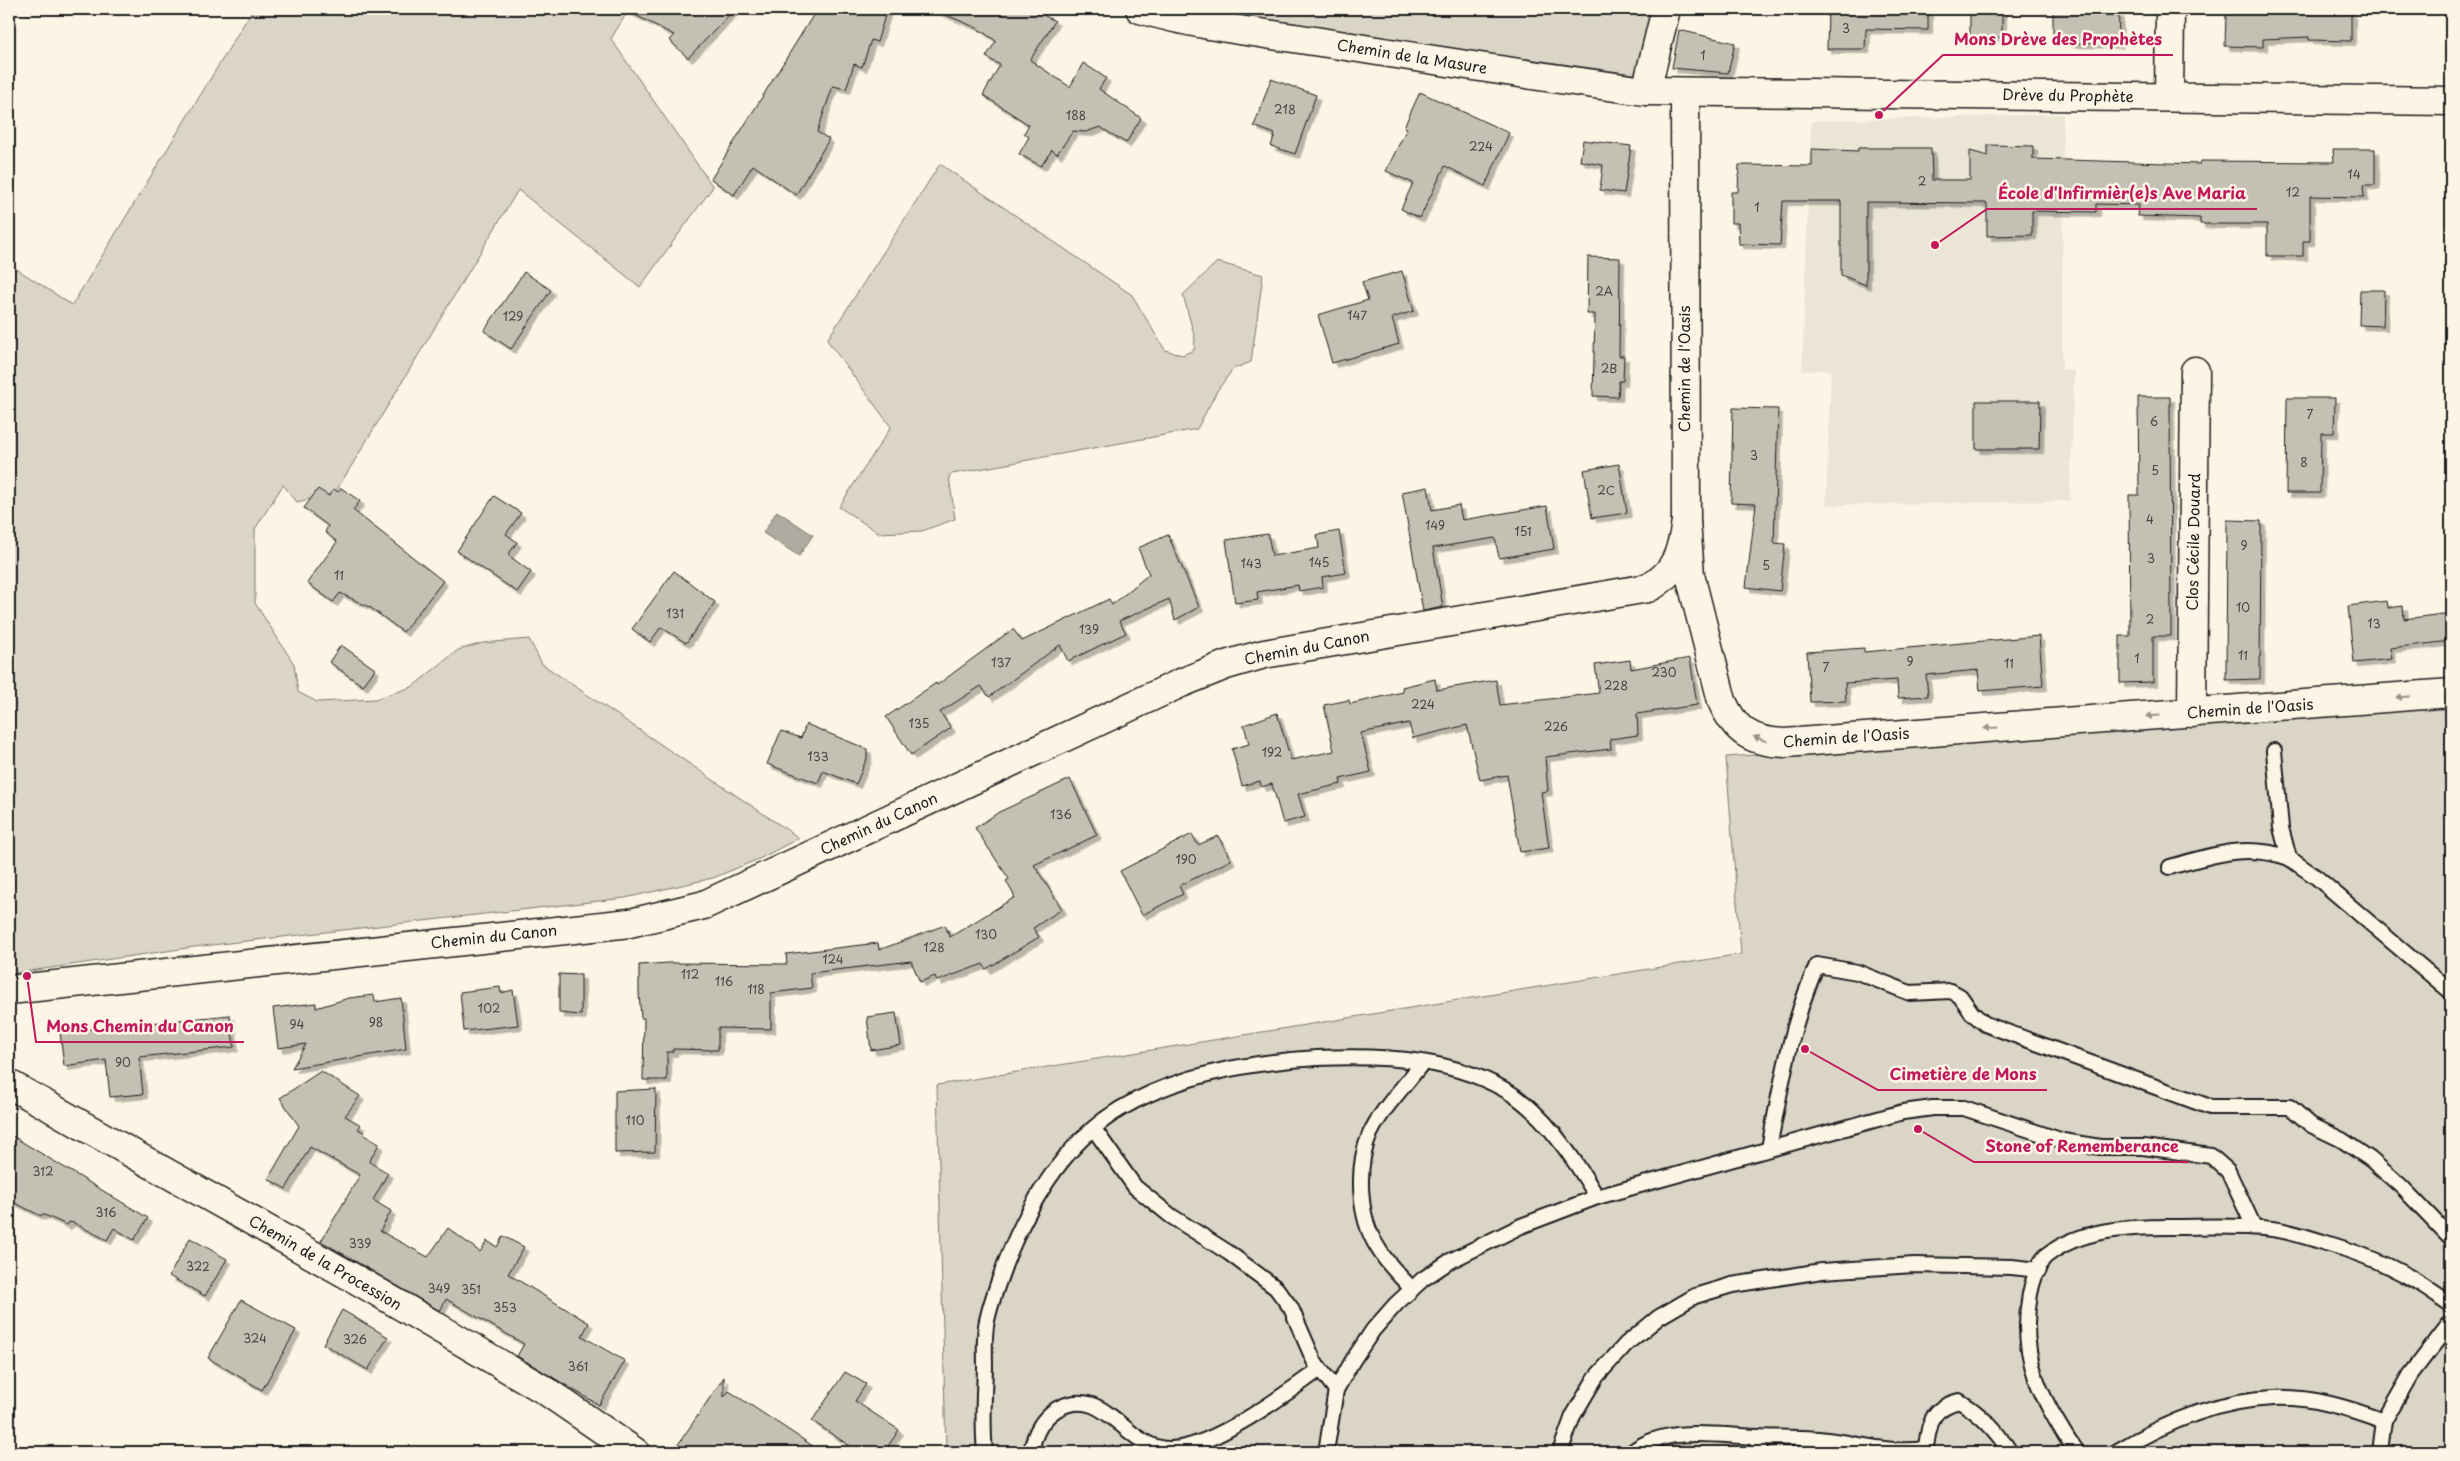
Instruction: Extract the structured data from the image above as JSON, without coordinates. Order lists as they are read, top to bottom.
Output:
{
  "streets": {
    "street": [
      "Chemin de la Masure",
      "Drève du Prophète",
      "Chemin de l'Oasis",
      "Clos Cécile Douard",
      "Chemin du Canon",
      "Chemin de la Procession"
    ]
  },
  "crossings": [
    ["Chemin de la Masure", "Drève du Prophète"],
    ["Chemin de la Masure", "Chemin de l'Oasis"],
    ["Drève du Prophète", "Chemin de l'Oasis"],
    ["Chemin de l'Oasis", "Clos Cécile Douard"],
    ["Chemin de l'Oasis", "Chemin du Canon"]
  ],
  "one_way": ["Chemin de l'Oasis"],
  "places": [
    "Mons Drève des Prophètes",
    "École d'Infirmièr(e)s Ave Maria",
    "Mons Chemin du Canon",
    "Cimetière de Mons",
    "Stone of Rememberance"
  ],
  "house_numbers": [
    "3",
    "1",
    "218",
    "188",
    "224",
    "14",
    "2",
    "12",
    "1",
    "2A",
    "147",
    "129",
    "2B",
    "7",
    "6",
    "3",
    "8",
    "5",
    "2C",
    "4",
    "149",
    "151",
    "9",
    "3",
    "145",
    "143",
    "5",
    "11",
    "10",
    "131",
    "2",
    "13",
    "139",
    "11",
    "1",
    "9",
    "137",
    "11",
    "7",
    "230",
    "228",
    "224",
    "135",
    "226",
    "192",
    "133",
    "136",
    "190",
    "130",
    "128",
    "124",
    "112",
    "116",
    "118",
    "102",
    "98",
    "94",
    "90",
    "110",
    "312",
    "316",
    "339",
    "322",
    "349",
    "351",
    "353",
    "324",
    "326",
    "361"
  ]
}
